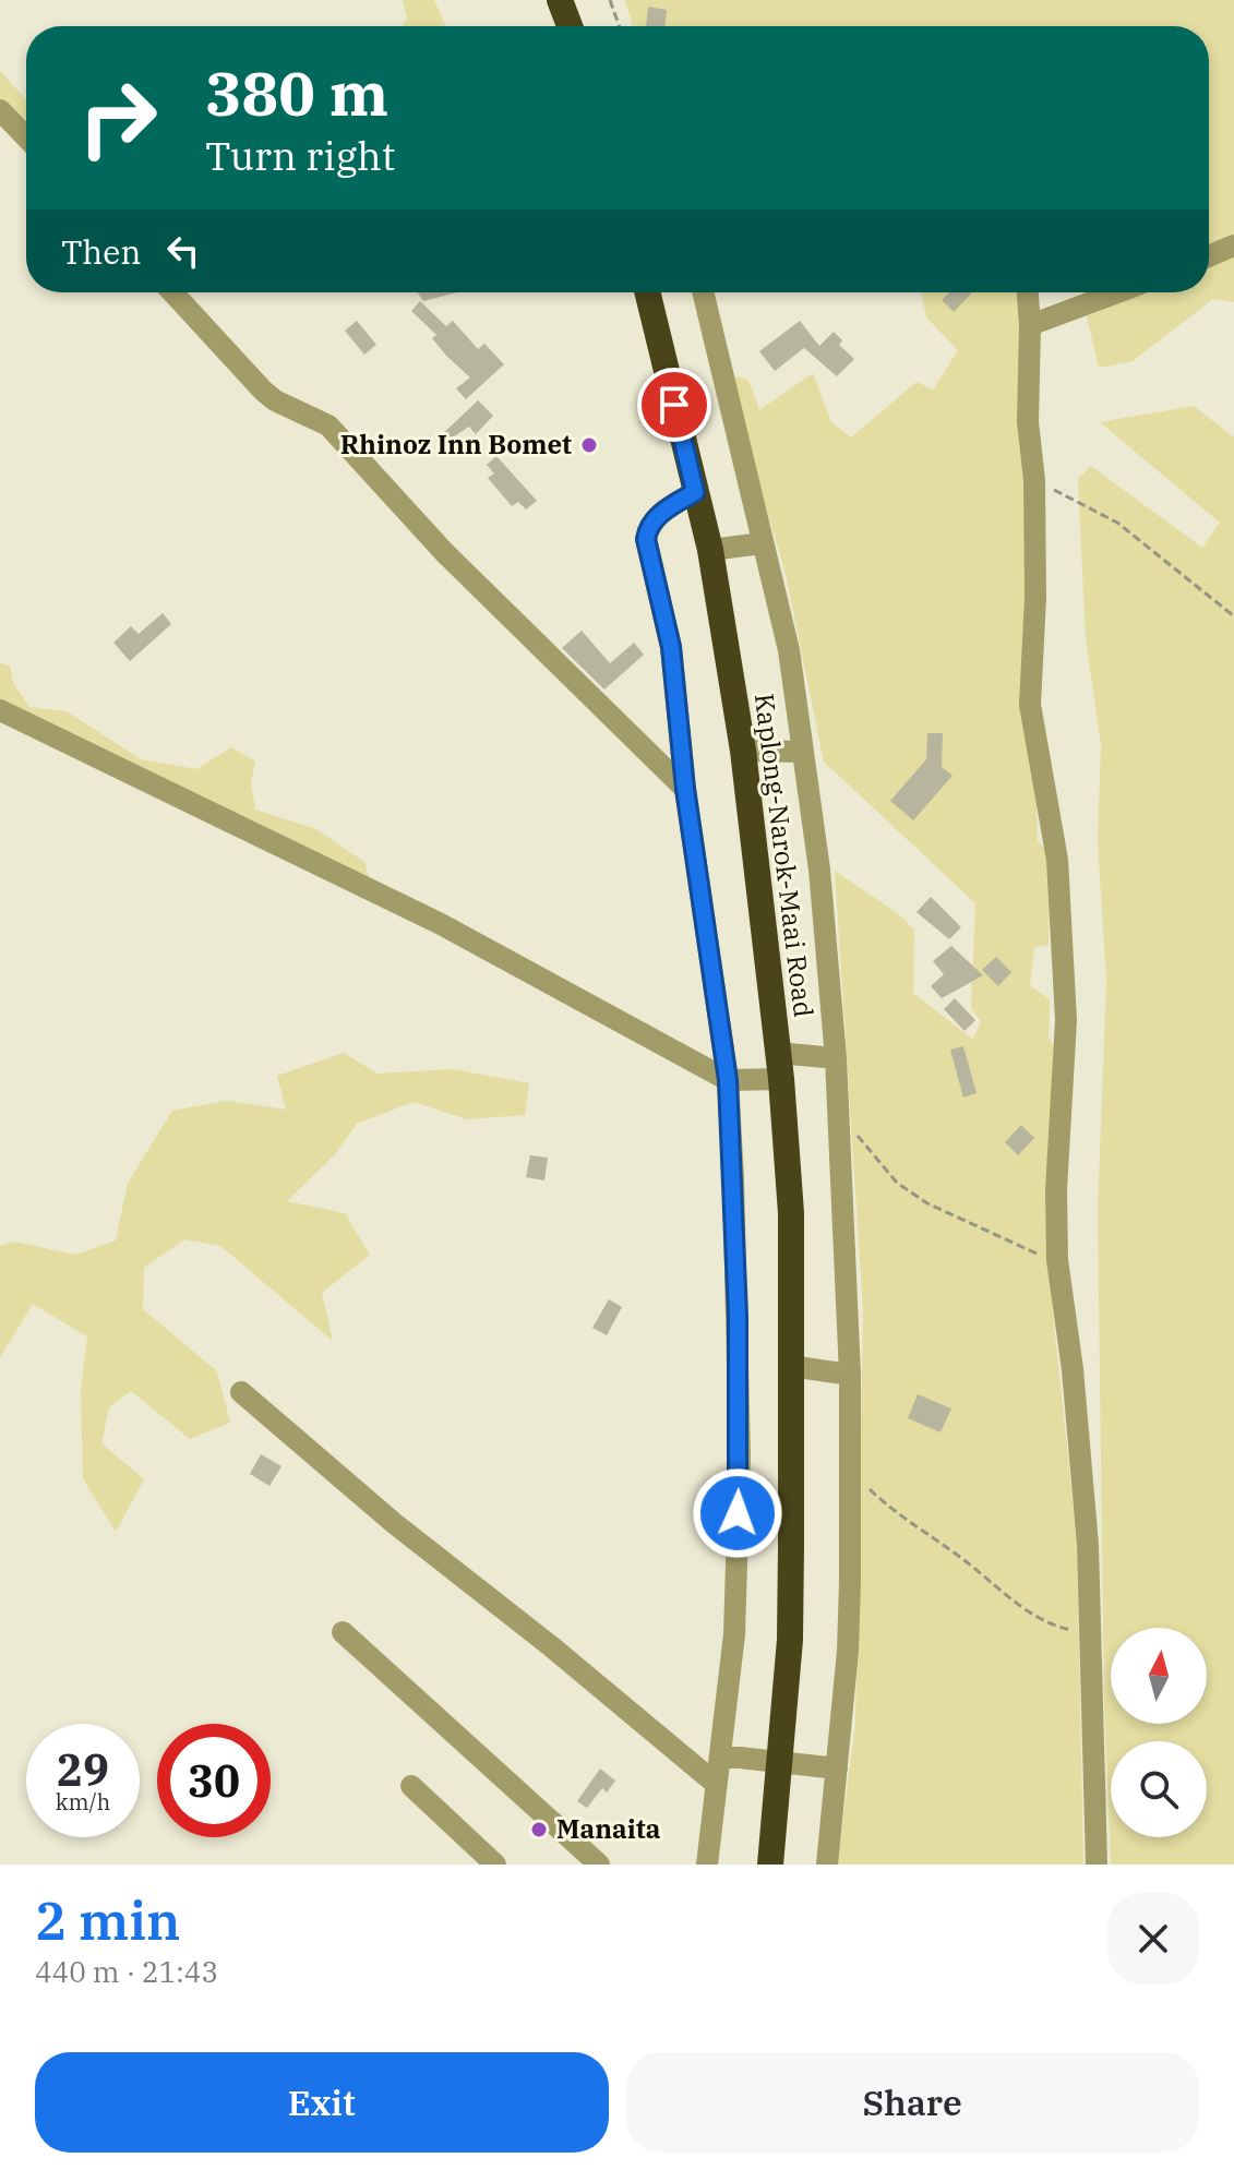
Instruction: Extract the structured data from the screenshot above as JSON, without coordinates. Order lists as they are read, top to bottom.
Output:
{
  "streets": {
    "highway": ["Kaplong-Narok-Maai Road"]
  },
  "places": ["Rhinoz Inn Bomet", "Manaita"],
  "north": "top",
  "page": {
    "turn": ["380 m", "Turn right"],
    "then": "Then",
    "speed": "29 km/h",
    "limit": "30",
    "heading": ["2 min", "440 m · 21:43"],
    "buttons": ["Exit", "Share"]
  }
}
